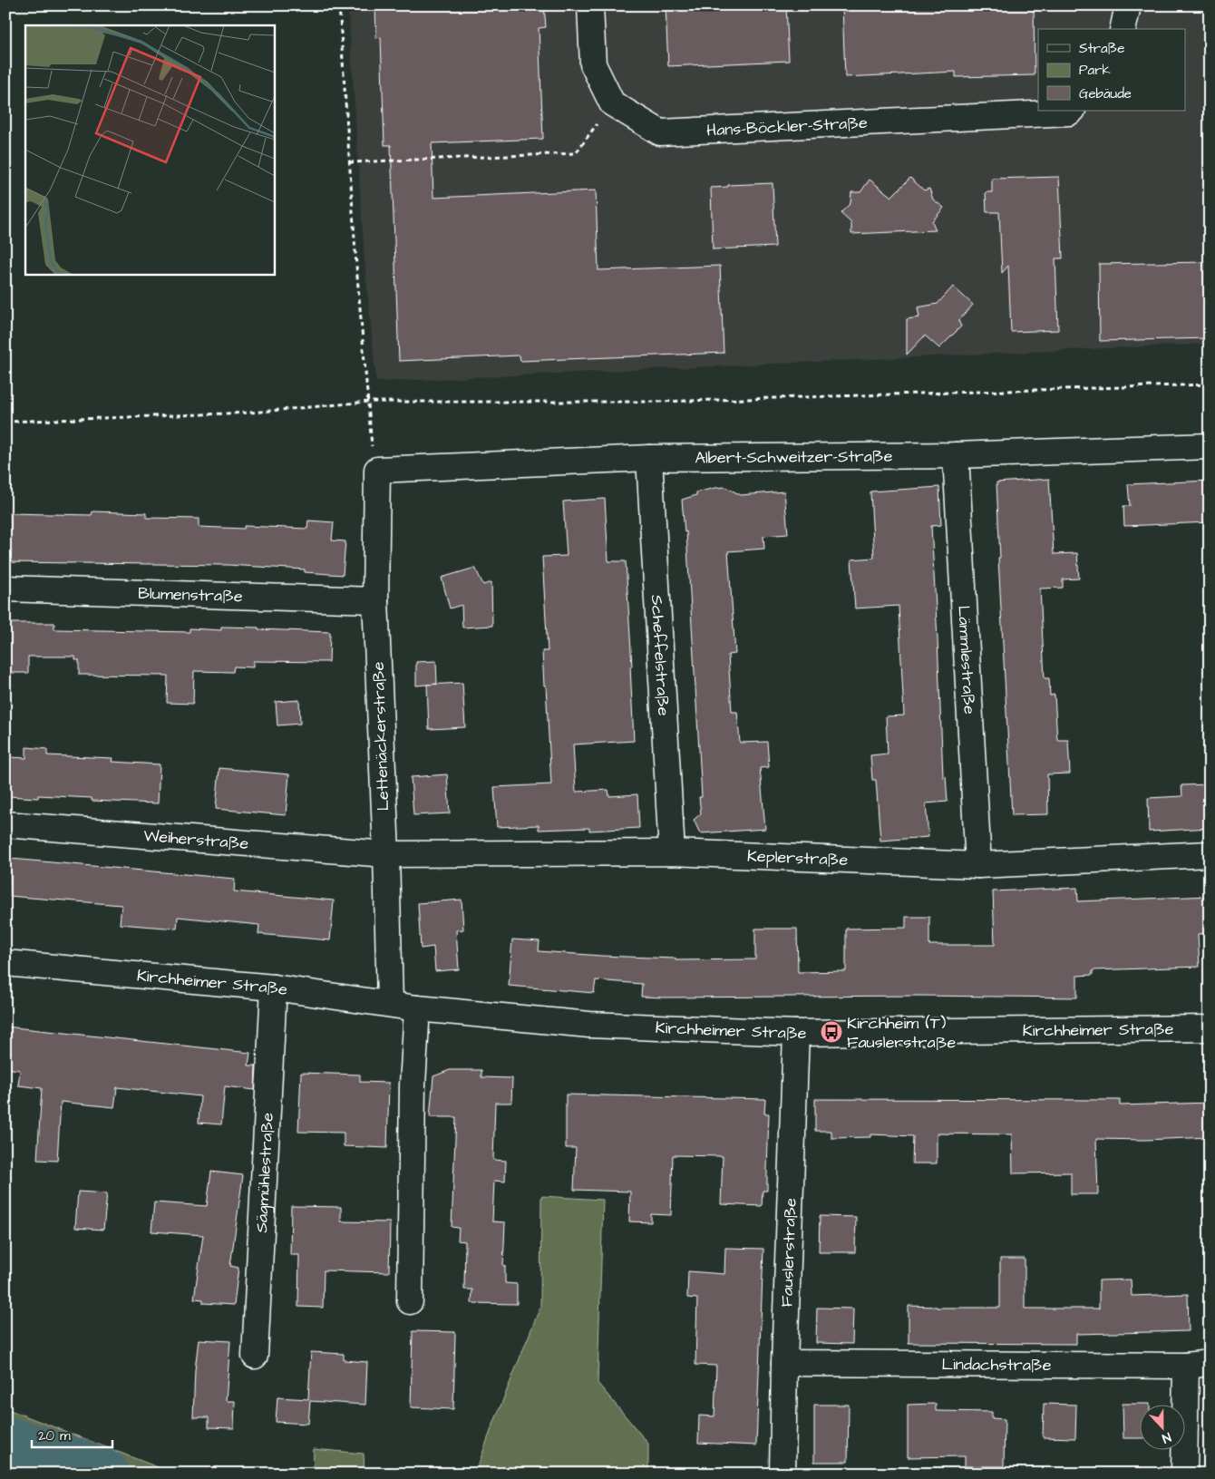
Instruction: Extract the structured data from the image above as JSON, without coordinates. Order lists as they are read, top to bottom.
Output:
{
  "streets": {
    "street": [
      "Hans-Böckler-Straße",
      "Albert-Schweitzer-Straße",
      "Blumenstraße",
      "Scheffelstraße",
      "Lämmlestraße",
      "Lettenäckerstraße",
      "Weiherstraße",
      "Keplerstraße",
      "Kirchheimer Straße",
      "Sägmühlestraße",
      "Fauslerstraße",
      "Lindachstraße"
    ]
  },
  "crossings": [
    ["Albert-Schweitzer-Straße", "Scheffelstraße"],
    ["Albert-Schweitzer-Straße", "Lämmlestraße"],
    ["Albert-Schweitzer-Straße", "Lettenäckerstraße"],
    ["Blumenstraße", "Lettenäckerstraße"],
    ["Scheffelstraße", "Keplerstraße"],
    ["Lämmlestraße", "Keplerstraße"],
    ["Lettenäckerstraße", "Weiherstraße"],
    ["Lettenäckerstraße", "Keplerstraße"],
    ["Lettenäckerstraße", "Kirchheimer Straße"],
    ["Weiherstraße", "Keplerstraße"],
    ["Kirchheimer Straße", "Sägmühlestraße"],
    ["Kirchheimer Straße", "Fauslerstraße"],
    ["Fauslerstraße", "Lindachstraße"]
  ],
  "places": {
    "bus stop": ["Kirchheim (T) Fauslerstraße"]
  },
  "legend": ["Straße", "Park", "Gebäude"],
  "scale_bar": "20 m",
  "north": "bottom"
}
